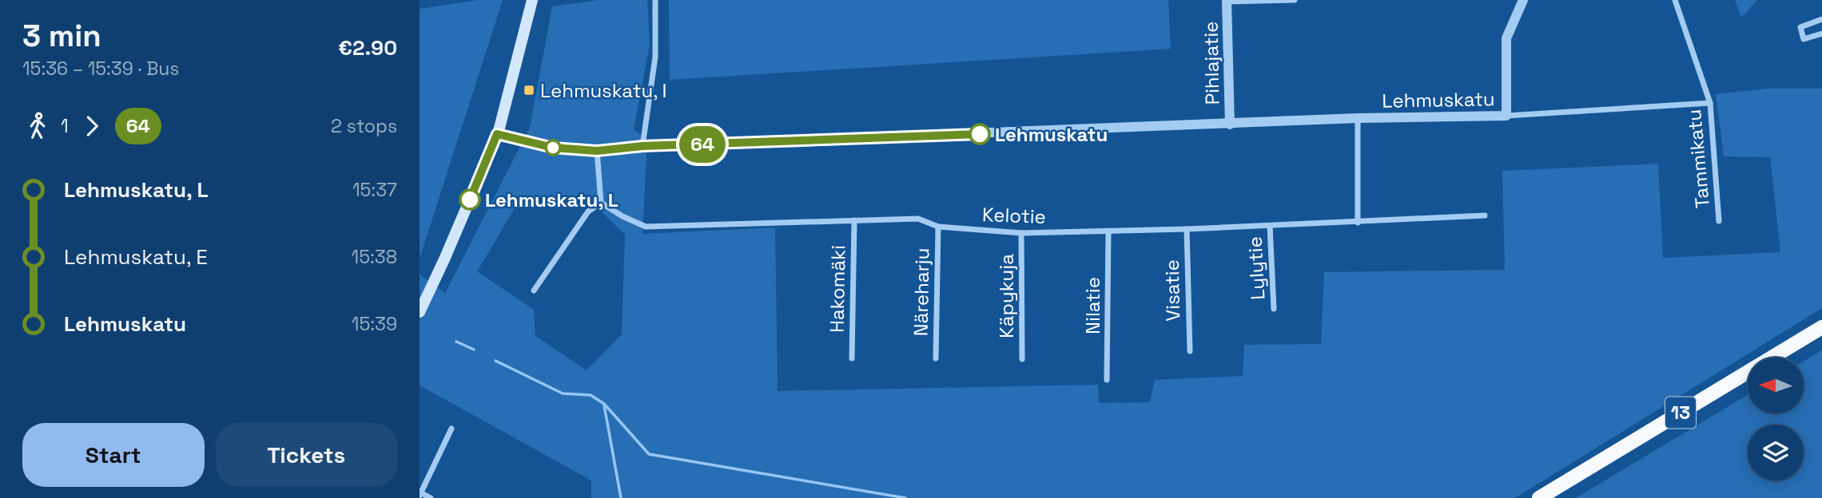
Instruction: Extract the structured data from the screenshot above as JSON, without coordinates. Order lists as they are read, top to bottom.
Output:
{
  "streets": {
    "highway": ["13"],
    "street": [
      "Pihlajatie",
      "Lehmuskatu",
      "Tammikatu",
      "Kelotie",
      "Lylytie",
      "Hakomäki",
      "Visatie",
      "Näreharju",
      "Käpykuja",
      "Nilatie"
    ]
  },
  "crossings": [
    ["Pihlajatie", "Lehmuskatu"],
    ["Lehmuskatu", "Tammikatu"],
    ["Kelotie", "Lylytie"],
    ["Kelotie", "Hakomäki"],
    ["Kelotie", "Visatie"],
    ["Kelotie", "Näreharju"],
    ["Kelotie", "Käpykuja"],
    ["Kelotie", "Nilatie"]
  ],
  "places": {
    "transit": ["Lehmuskatu, I"],
    "other": ["Lehmuskatu", "Lehmuskatu, L"]
  },
  "lines": ["bus line 64"],
  "north": "left",
  "page": {
    "heading": ["3 min", "15:36 – 15:39 · Bus", "€2.90"],
    "on_map": "64",
    "legs": ["1", "64", "2 stops"],
    "list": [
      {
        "name": "Lehmuskatu, L",
        "value": "15:37"
      },
      {
        "name": "Lehmuskatu, E",
        "value": "15:38"
      },
      {
        "name": "Lehmuskatu",
        "value": "15:39"
      }
    ],
    "buttons": ["Start", "Tickets"]
  }
}
